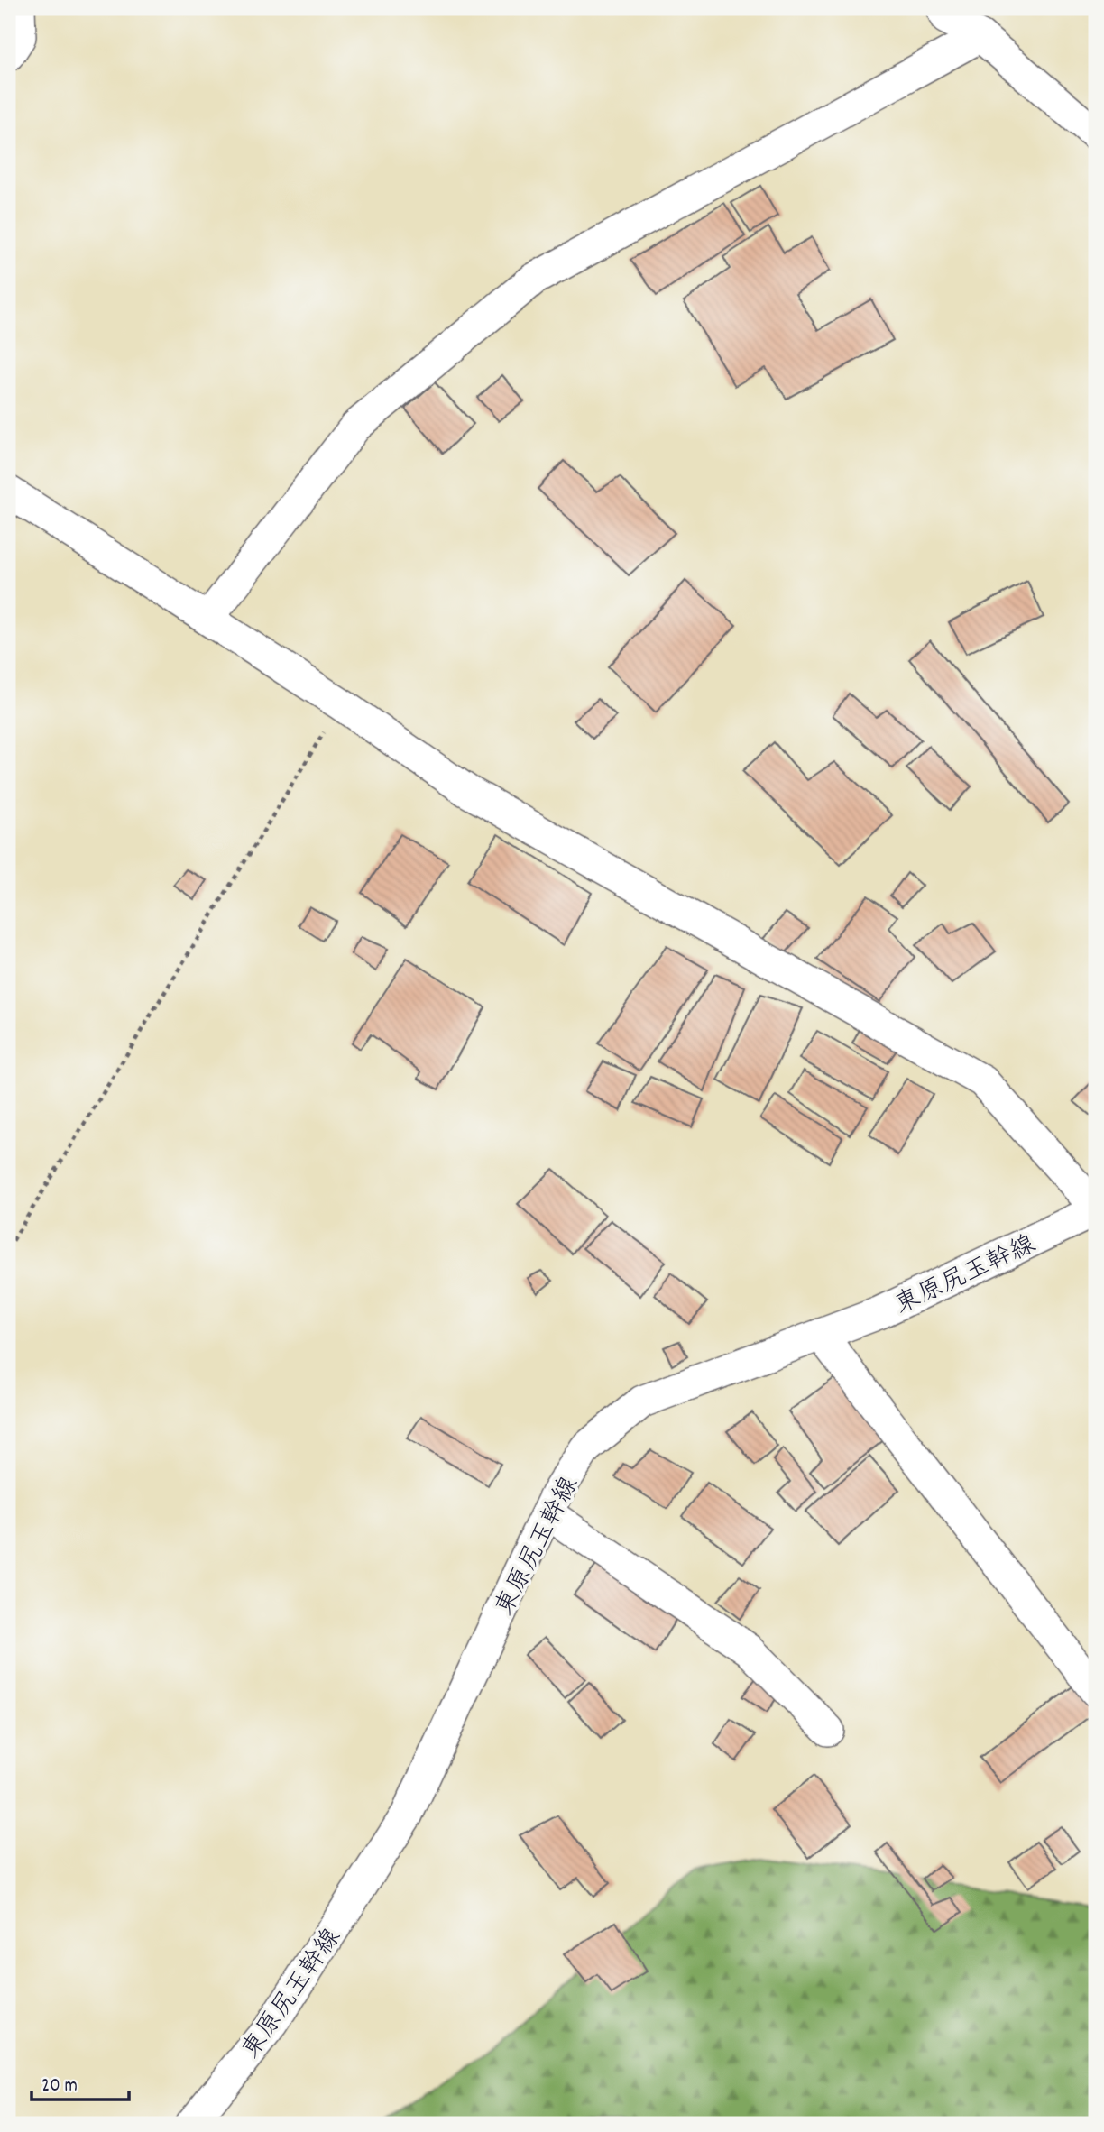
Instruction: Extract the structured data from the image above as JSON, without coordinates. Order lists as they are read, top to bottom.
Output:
{
  "streets": {
    "street": ["東原尻玉幹線"]
  },
  "scale_bar": "20 m"
}
